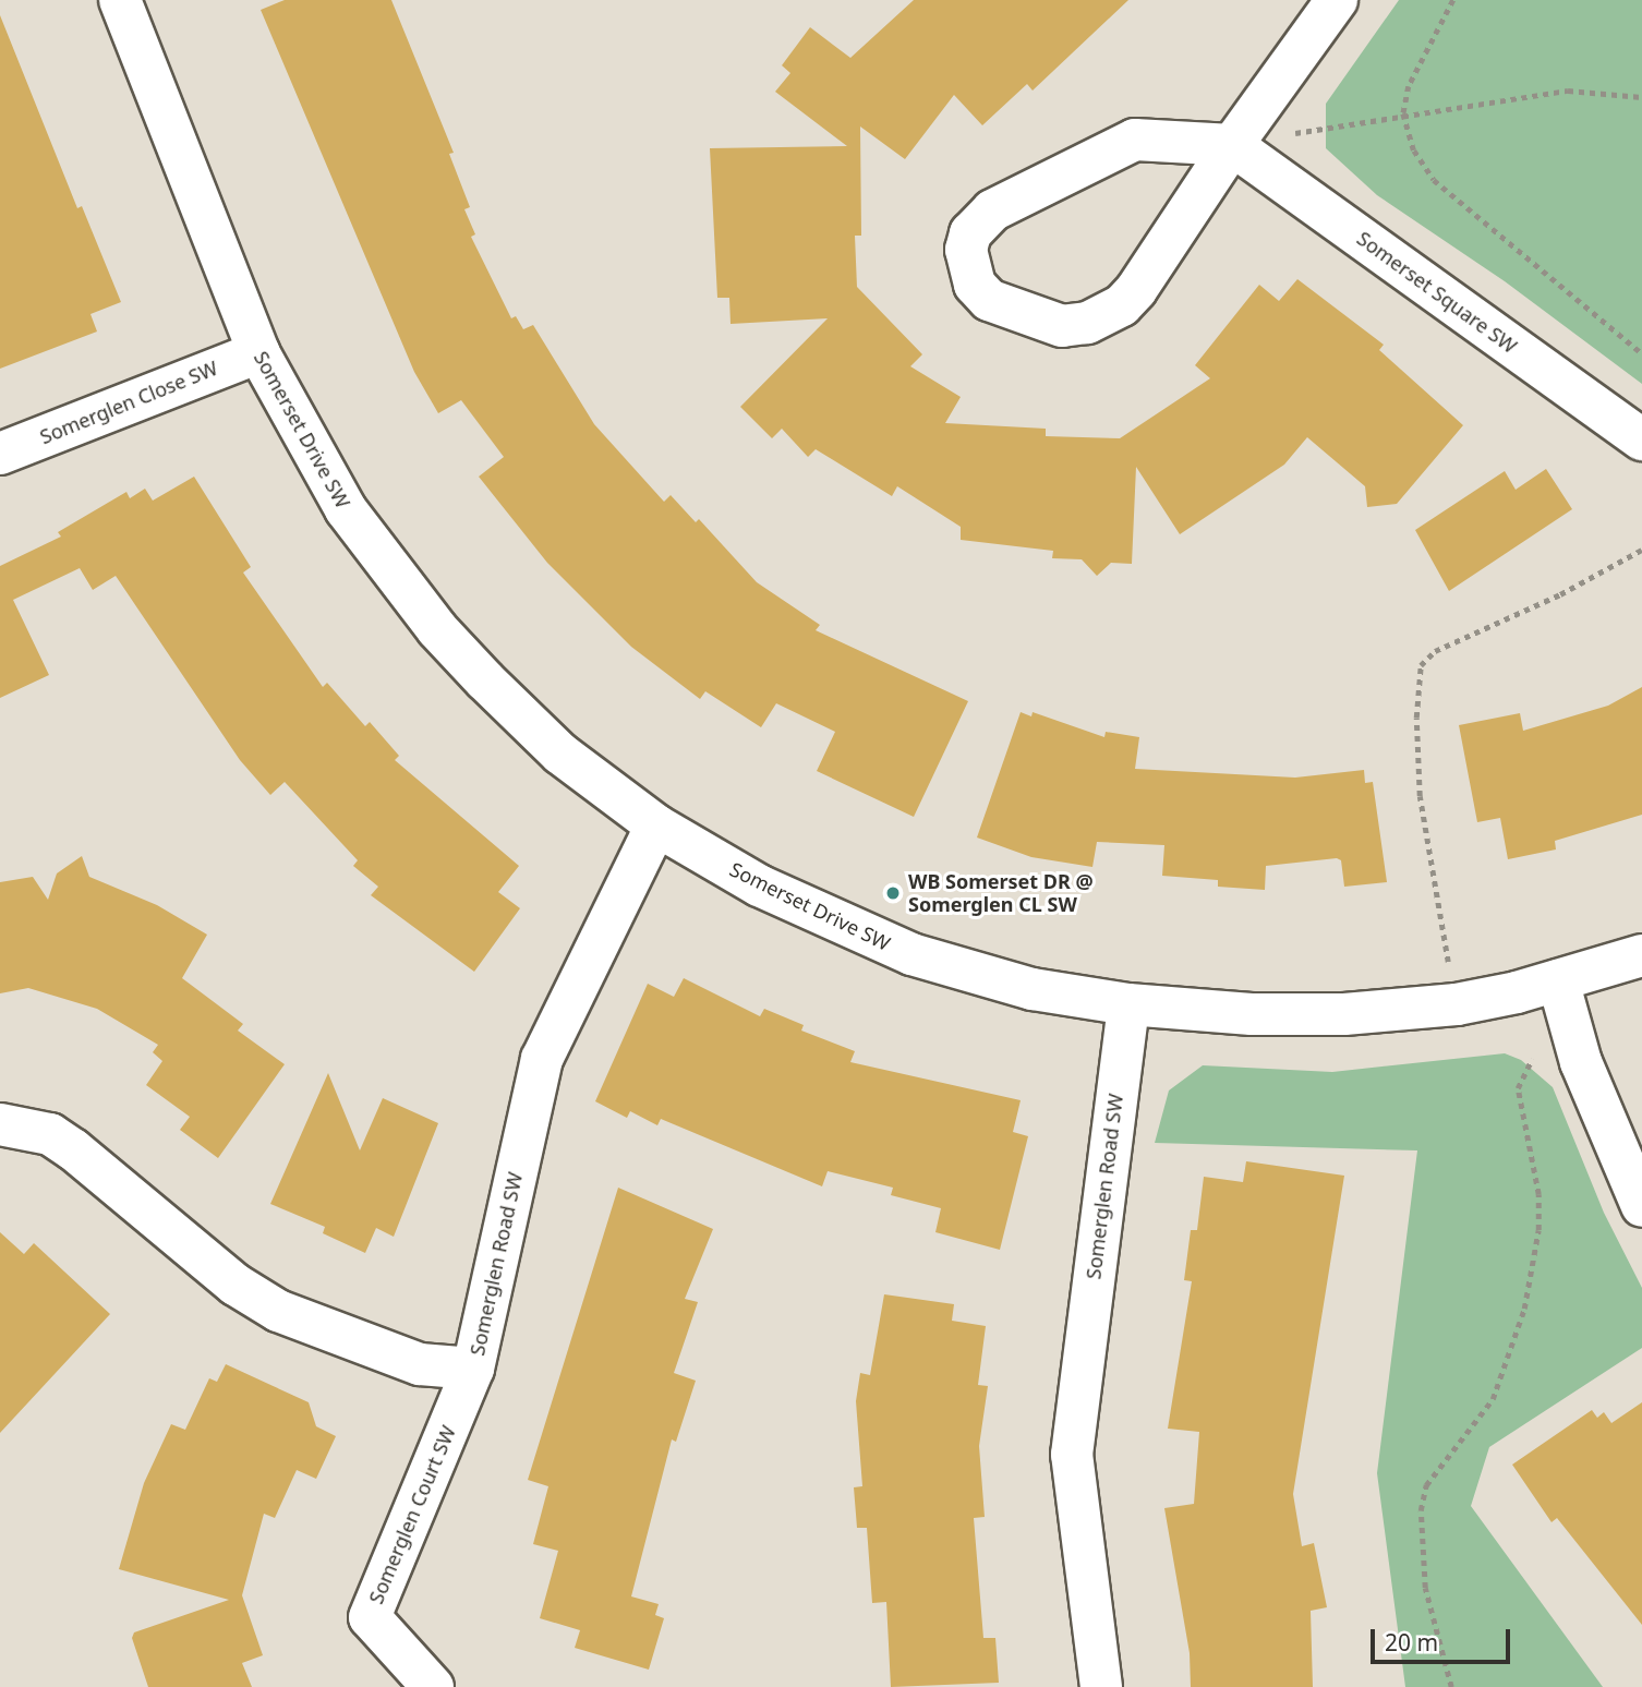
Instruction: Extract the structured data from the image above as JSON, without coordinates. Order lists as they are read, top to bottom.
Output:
{
  "streets": {
    "street": [
      "Somerset Square SW",
      "Somerglen Close SW",
      "Somerset Drive SW",
      "Somerglen Road SW",
      "Somerglen Court SW"
    ]
  },
  "crossings": [
    ["Somerglen Close SW", "Somerset Drive SW"],
    ["Somerset Drive SW", "Somerglen Road SW"],
    ["Somerglen Road SW", "Somerglen Court SW"]
  ],
  "places": ["WB Somerset DR @ Somerglen CL SW"],
  "scale_bar": "20 m"
}
